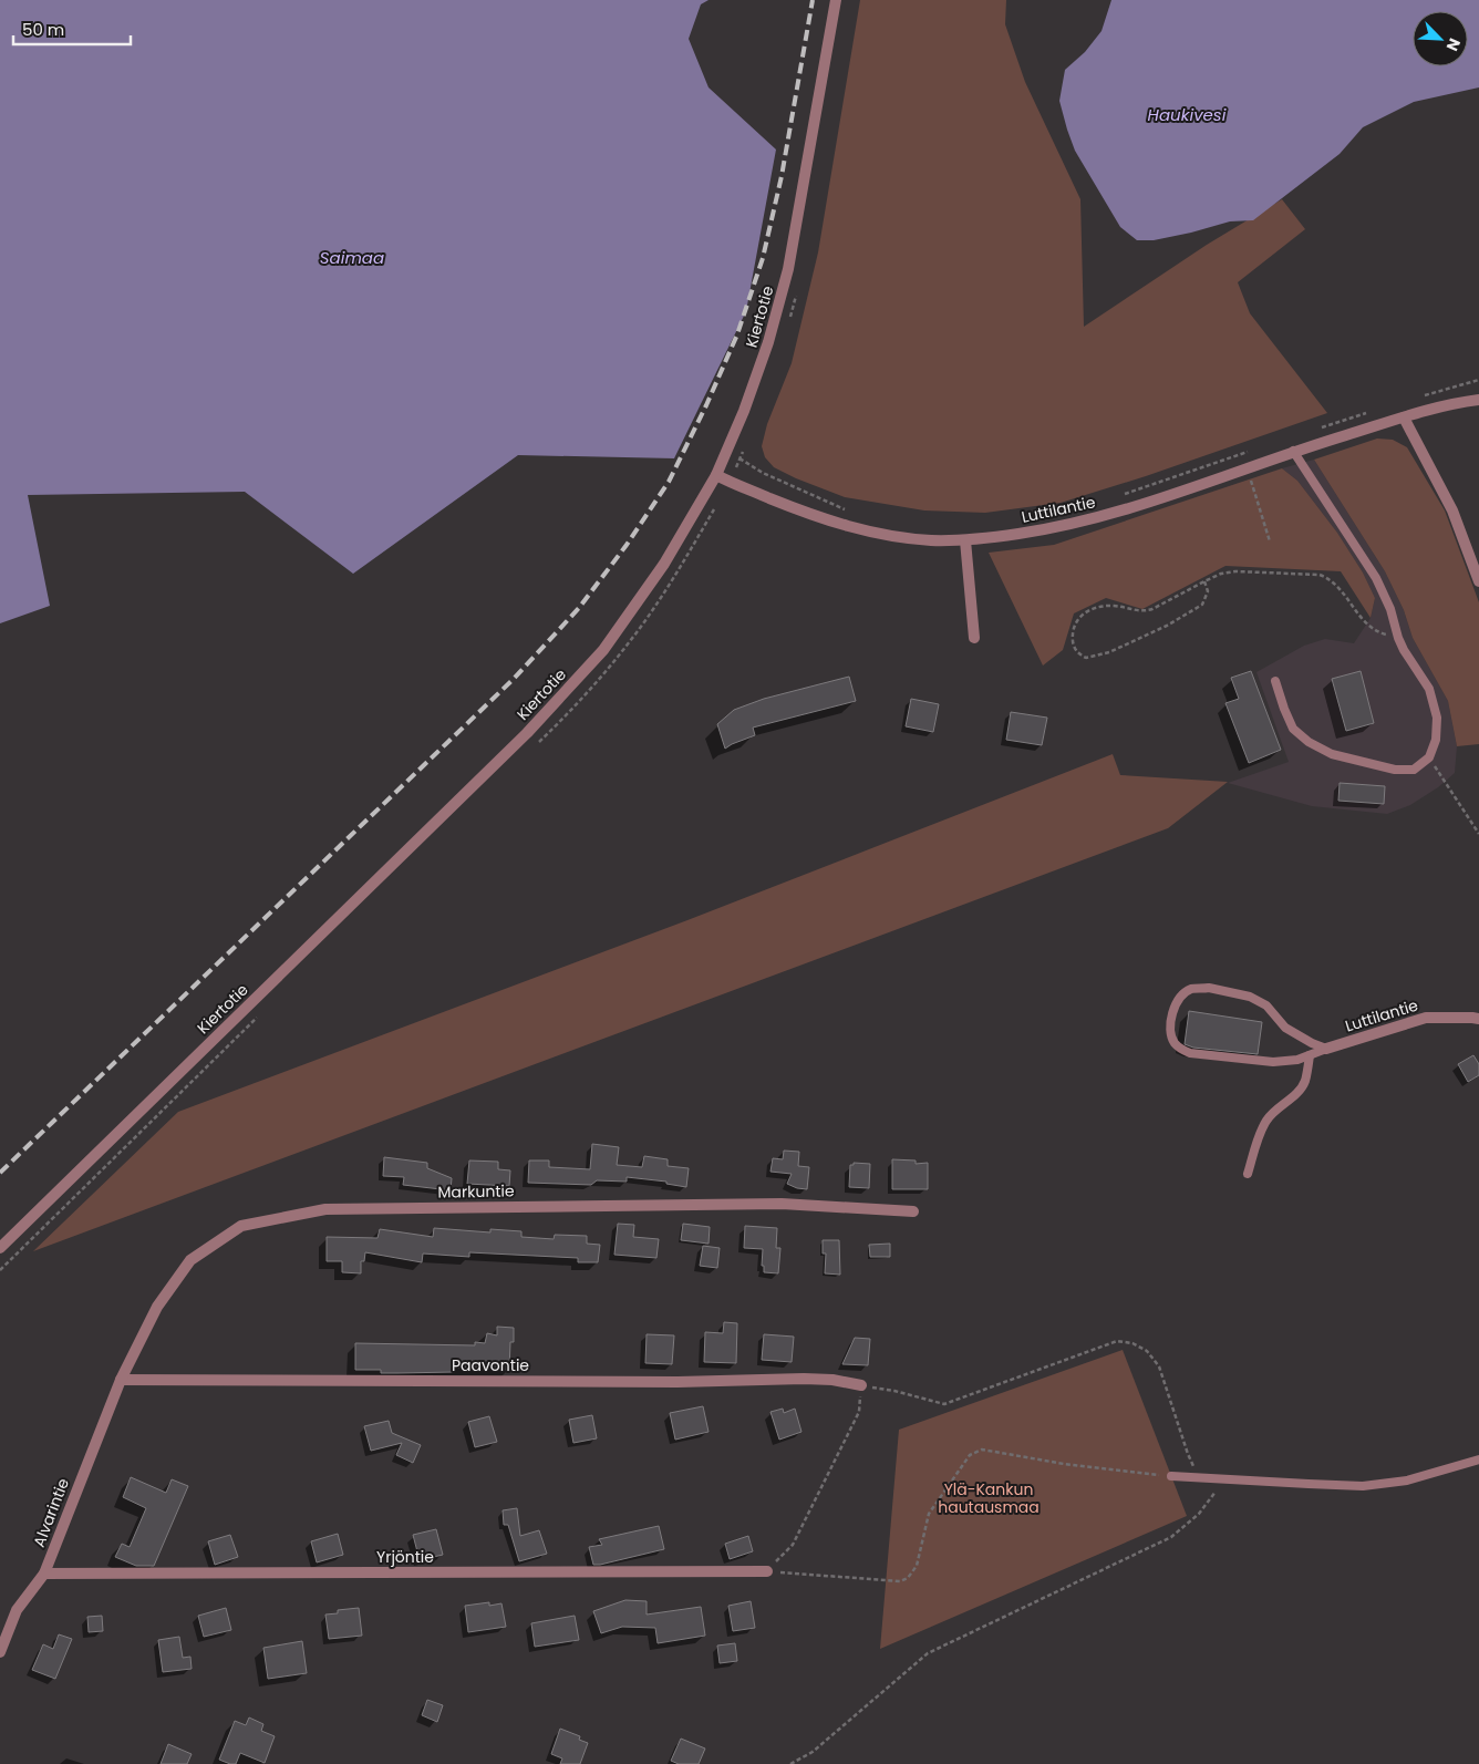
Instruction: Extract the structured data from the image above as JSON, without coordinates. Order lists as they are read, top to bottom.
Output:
{
  "streets": {
    "street": [
      "Kiertotie",
      "Luttilantie",
      "Markuntie",
      "Paavontie",
      "Alvarintie",
      "Yrjöntie"
    ]
  },
  "crossings": [
    ["Kiertotie", "Luttilantie"],
    ["Markuntie", "Paavontie"],
    ["Markuntie", "Alvarintie"],
    ["Paavontie", "Alvarintie"],
    ["Alvarintie", "Yrjöntie"]
  ],
  "water": ["Haukivesi", "Saimaa"],
  "parks": ["Ylä-Kankun hautausmaa"],
  "scale_bar": "50 m",
  "north": "bottom right"
}
